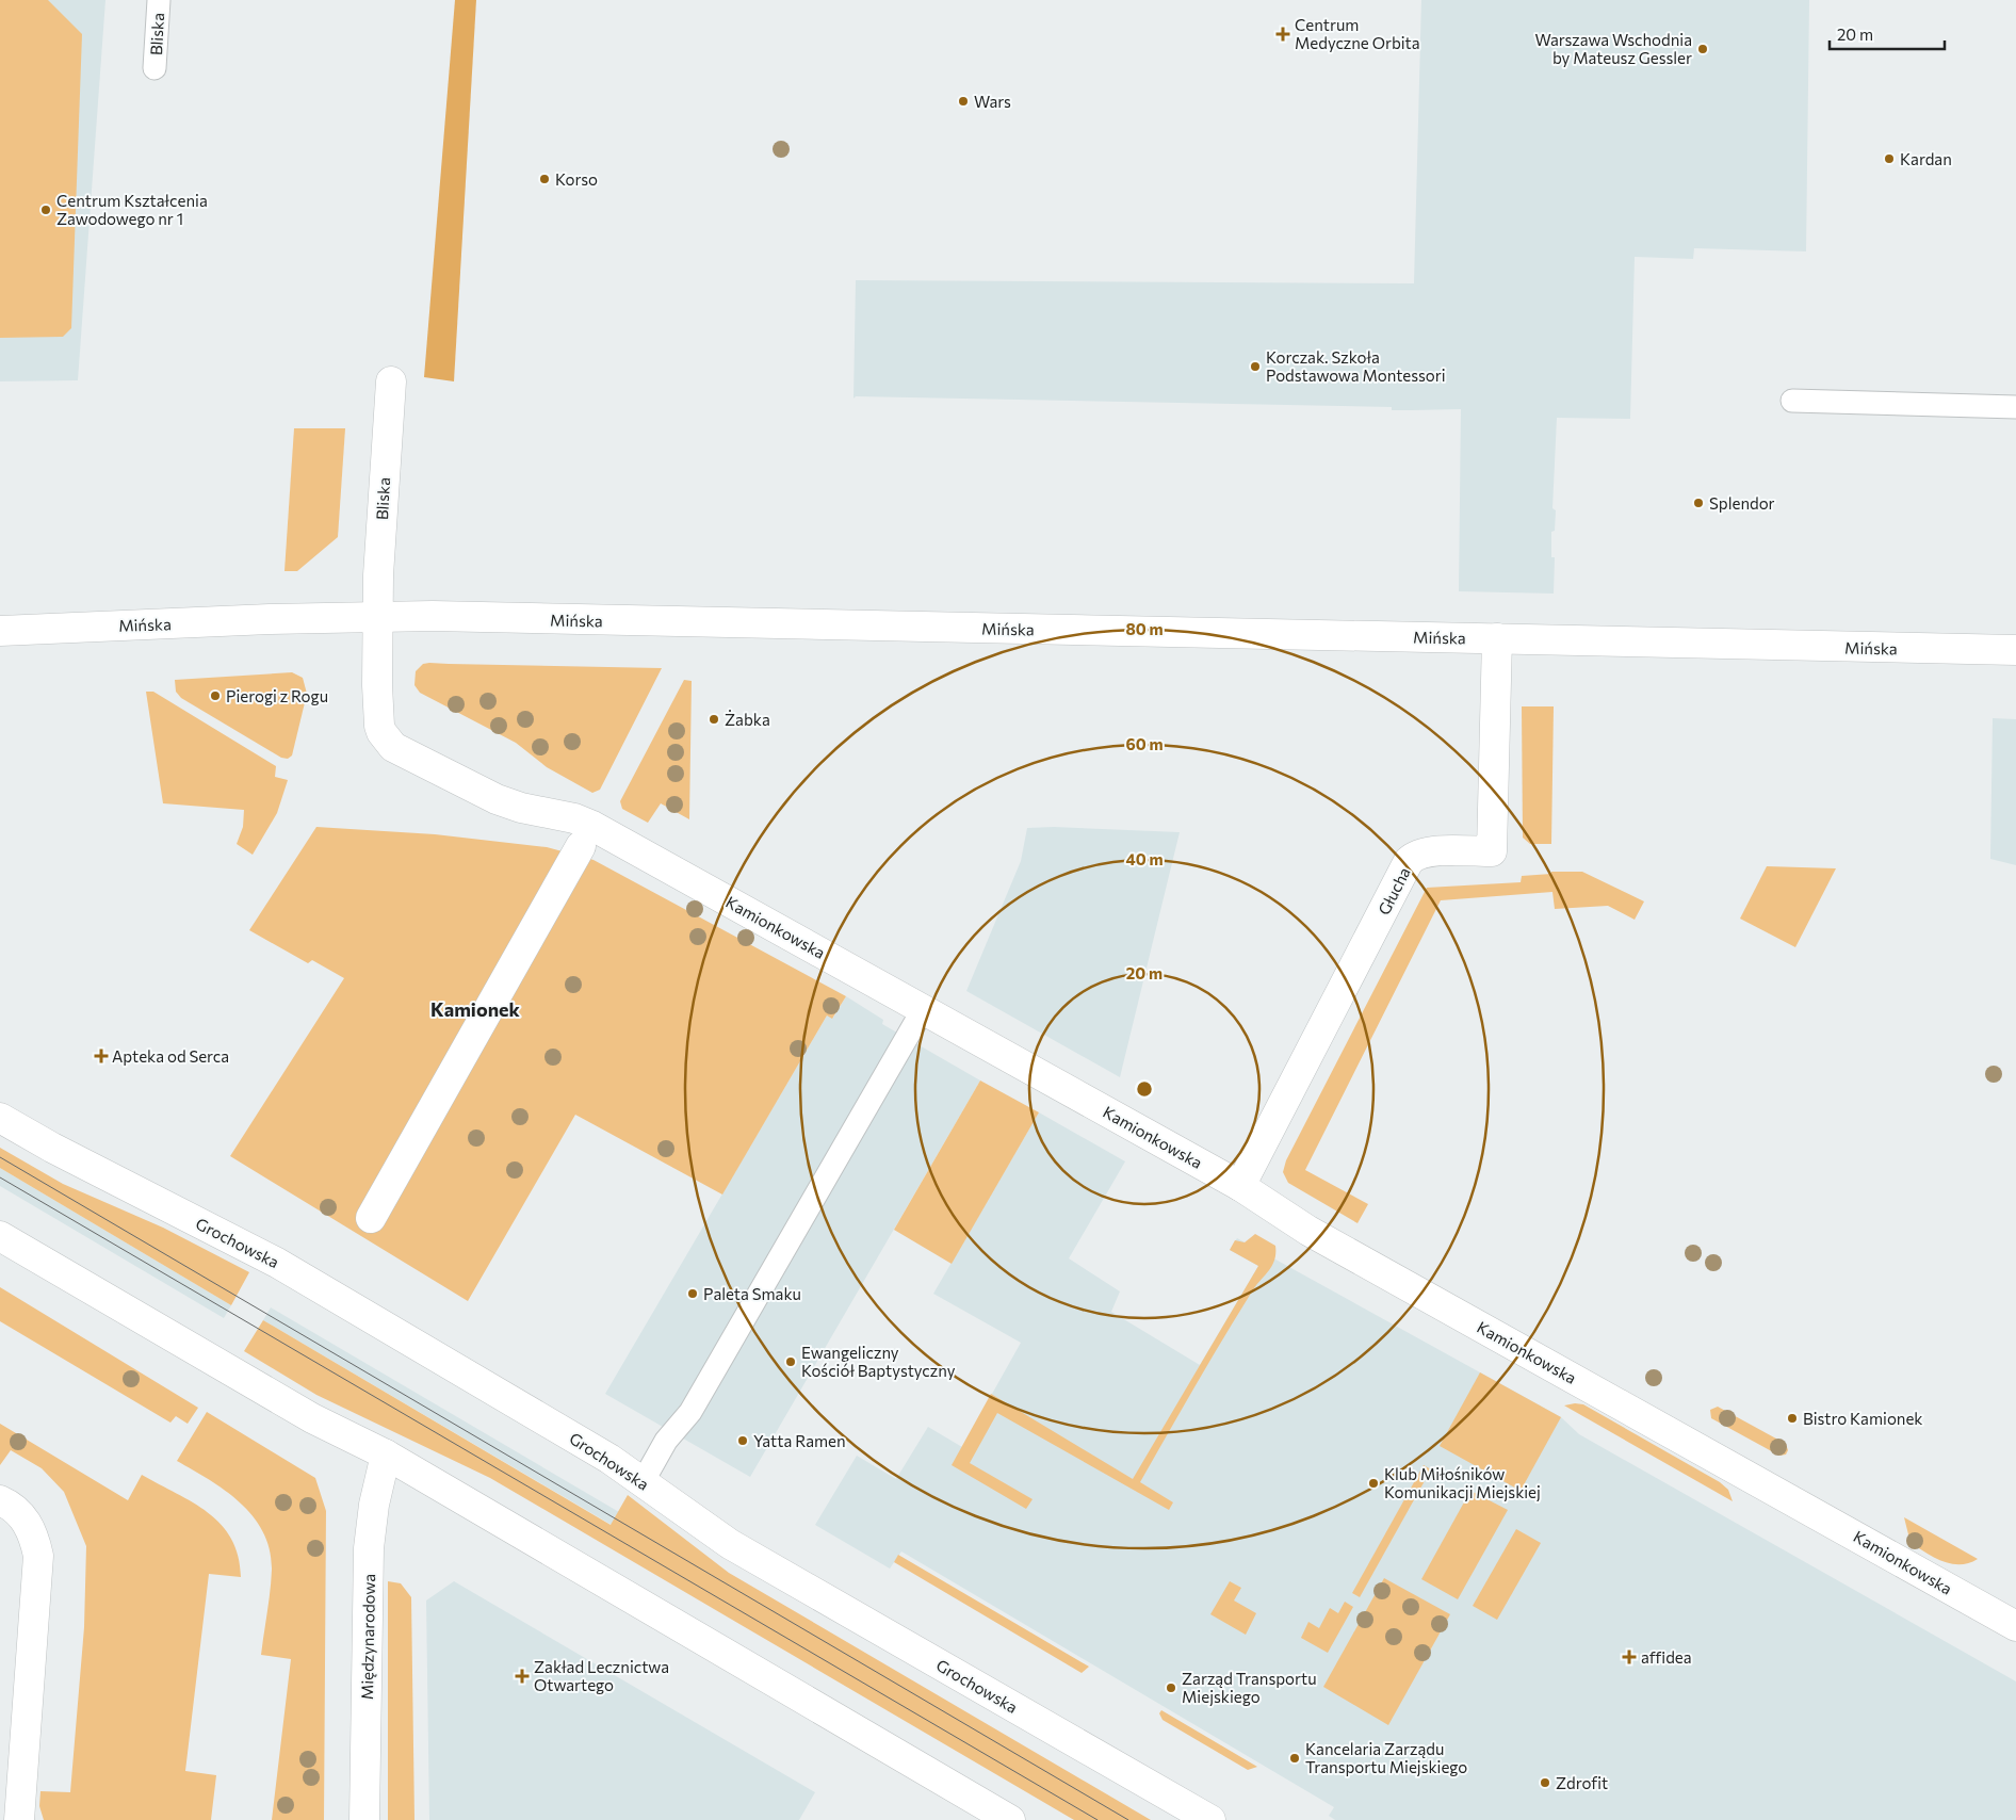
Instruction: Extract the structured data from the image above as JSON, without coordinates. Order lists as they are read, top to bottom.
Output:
{
  "streets": {
    "street": [
      "Bliska",
      "Mińska",
      "Głucha",
      "Kamionkowska",
      "Grochowska",
      "Międzynarodowa"
    ]
  },
  "crossings": [
    ["Bliska", "Mińska"],
    ["Bliska", "Kamionkowska"],
    ["Mińska", "Głucha"],
    ["Mińska", "Kamionkowska"],
    ["Głucha", "Kamionkowska"]
  ],
  "districts": ["Kamionek"],
  "places": {
    "health": [
      "Centrum Medyczne Orbita",
      "Apteka od Serca",
      "affidea",
      "Zakład Lecznictwa Otwartego"
    ],
    "other": [
      "Warszawa Wschodnia by Mateusz Gessler",
      "Wars",
      "Kardan",
      "Korso",
      "Centrum Kształcenia Zawodowego nr 1",
      "Korczak. Szkoła Podstawowa Montessori",
      "Splendor",
      "Pierogi z Rogu",
      "Żabka",
      "Paleta Smaku",
      "Ewangeliczny Kościół Baptystyczny",
      "Bistro Kamionek",
      "Yatta Ramen",
      "Klub Miłośników Komunikacji Miejskiej",
      "Zarząd Transportu Miejskiego",
      "Kancelaria Zarządu Transportu Miejskiego",
      "Zdrofit"
    ]
  },
  "scale_bar": "20 m",
  "rings": [
    "80 m",
    "60 m",
    "40 m",
    "20 m"
  ]
}
